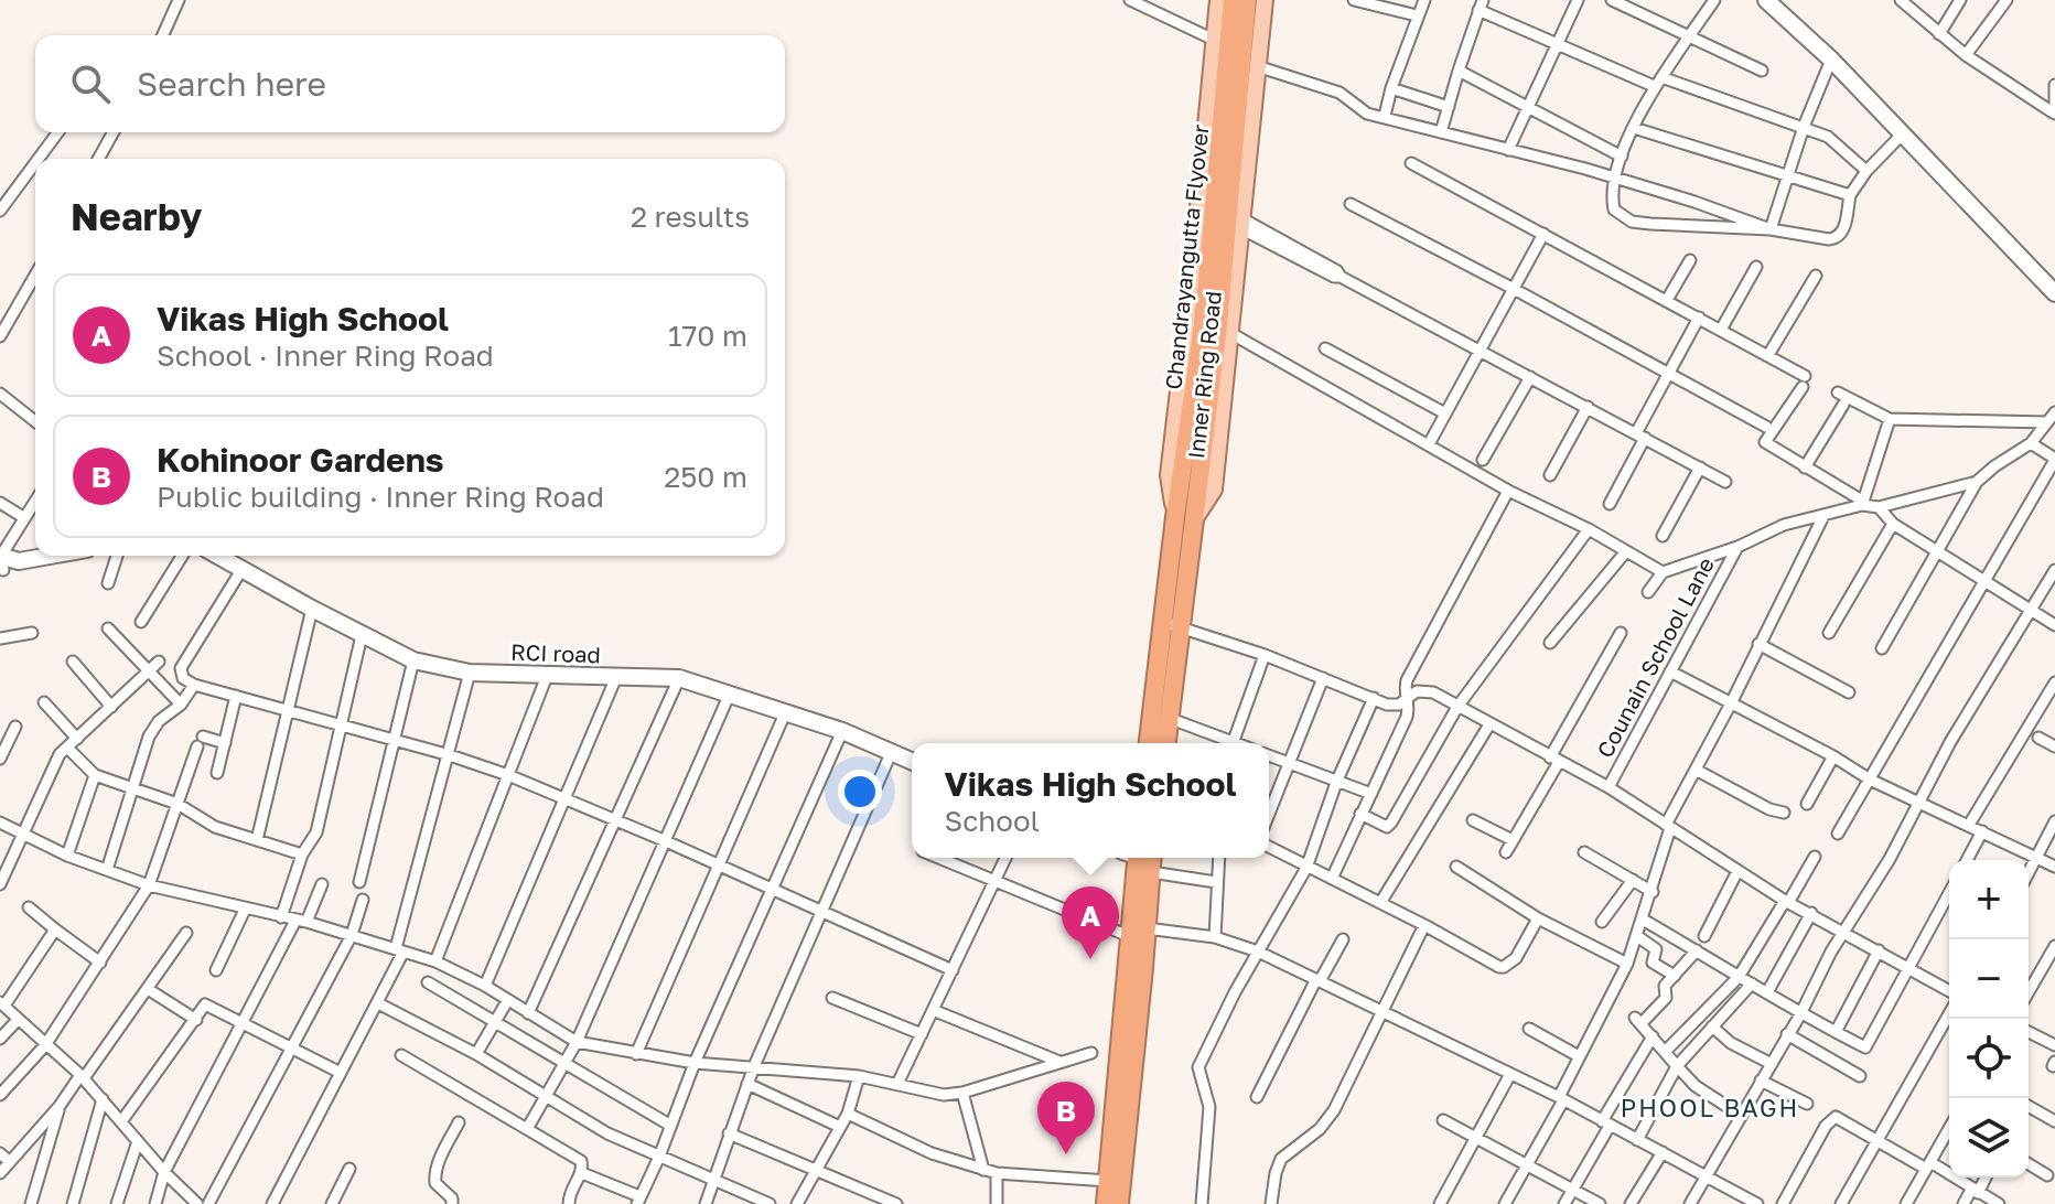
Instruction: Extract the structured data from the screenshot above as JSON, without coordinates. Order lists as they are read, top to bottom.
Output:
{
  "streets": {
    "highway": ["Chandrayangutta Flyover", "Inner Ring Road"],
    "street": ["RCI road", "Counain School Lane"]
  },
  "crossings": [
    ["Chandrayangutta Flyover", "Inner Ring Road"]
  ],
  "districts": ["PHOOL BAGH"],
  "page": {
    "search": "Search here",
    "heading": ["Nearby", "2 results"],
    "list": [
      {
        "mark": "A",
        "name": "Vikas High School",
        "note": "School · Inner Ring Road",
        "value": "170 m"
      },
      {
        "mark": "B",
        "name": "Kohinoor Gardens",
        "note": "Public building · Inner Ring Road",
        "value": "250 m"
      }
    ],
    "popup": ["Vikas High School", "School"],
    "map_buttons": ["+", "−"],
    "pins": ["A", "B"]
  }
}
